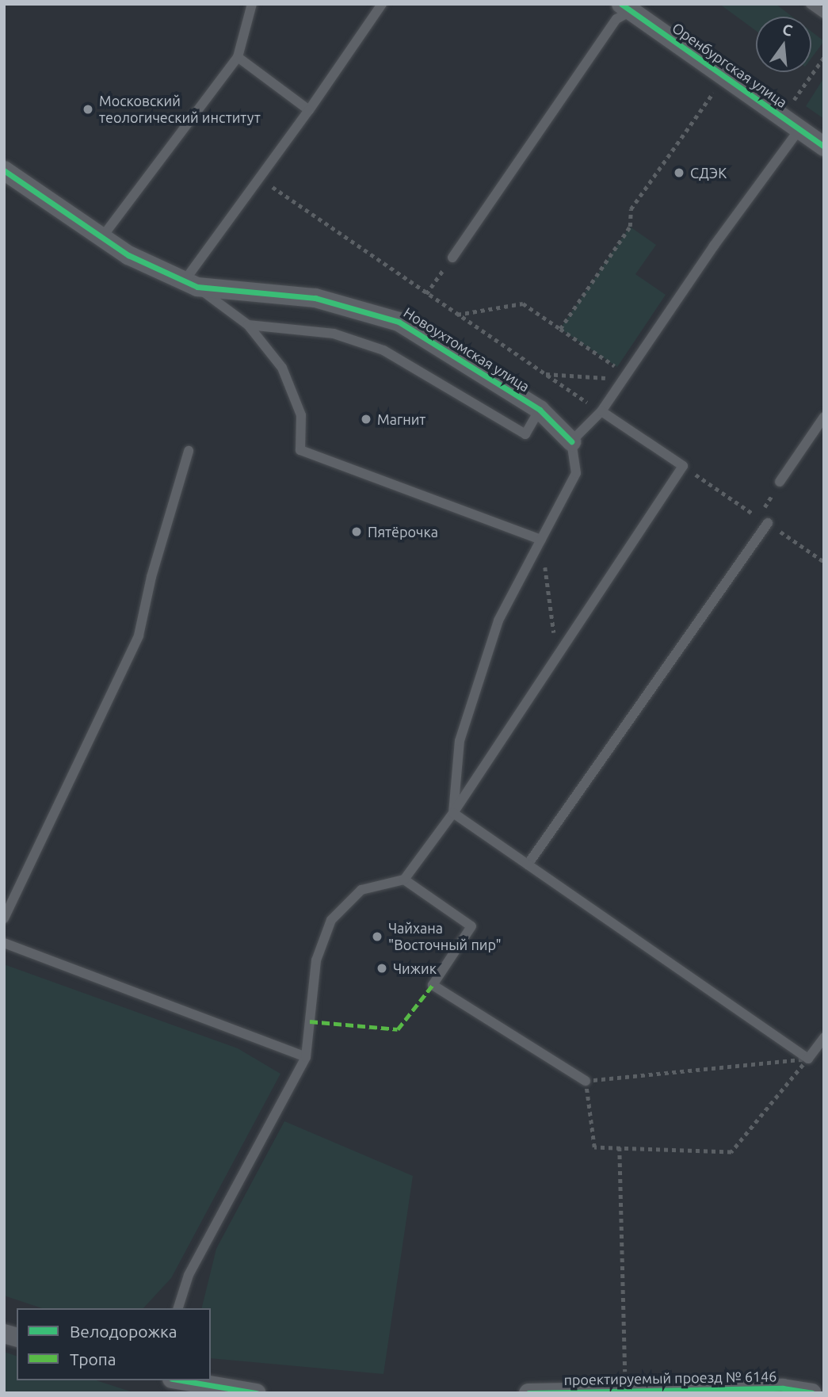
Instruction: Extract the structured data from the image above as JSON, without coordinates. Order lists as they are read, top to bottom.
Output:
{
  "streets": {
    "street": ["Оренбургская улица", "Новоухтомская улица", "проектируемый проезд № 6146"]
  },
  "places": [
    "Московский теологический институт",
    "СДЭК",
    "Магнит",
    "Пятёрочка",
    "Чайхана \"Восточный пир\"",
    "Чижик"
  ],
  "legend": ["Велодорожка", "Тропа"],
  "north": "top"
}
